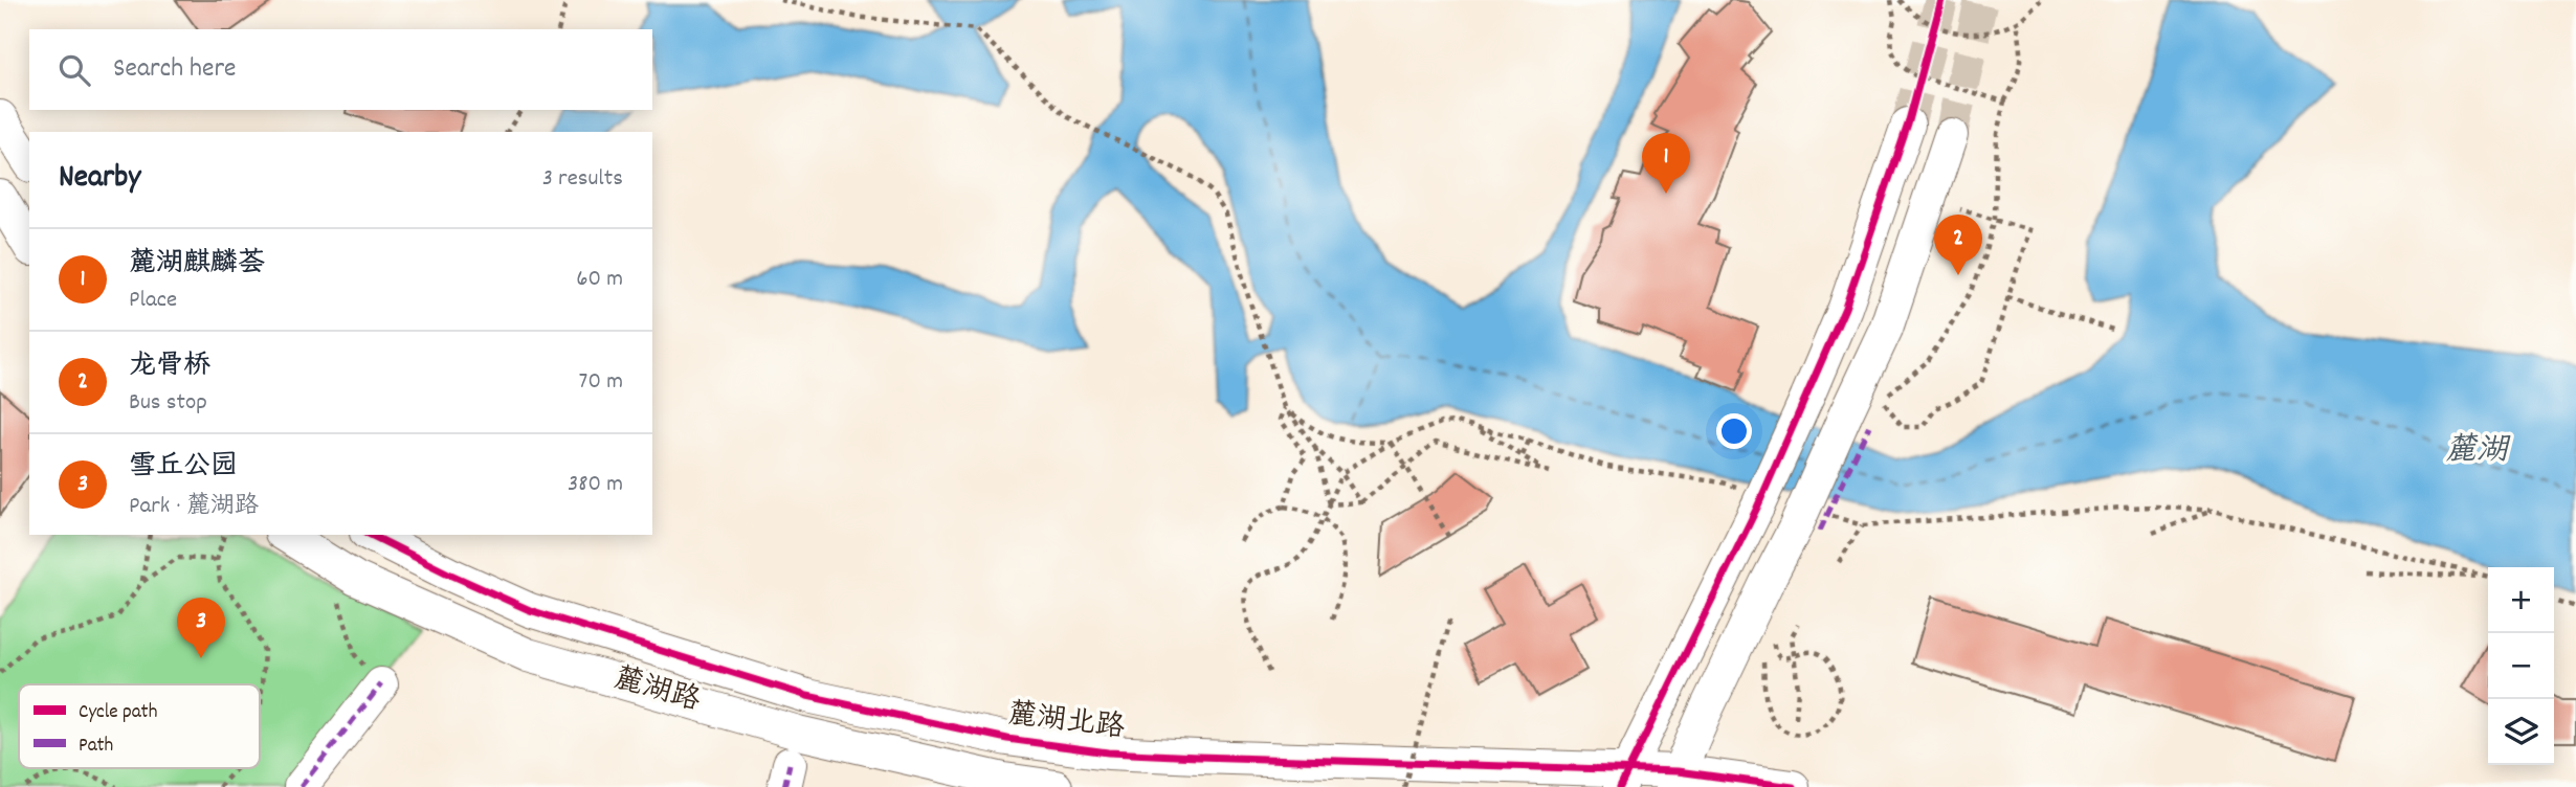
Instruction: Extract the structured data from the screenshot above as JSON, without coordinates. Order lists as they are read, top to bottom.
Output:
{
  "streets": {
    "street": ["麓湖路", "麓湖北路"]
  },
  "water": ["麓湖"],
  "legend": ["Cycle path", "Path"],
  "page": {
    "search": "Search here",
    "heading": ["Nearby", "3 results"],
    "pins": ["1", "2", "3"],
    "list": [
      {
        "mark": "1",
        "name": "麓湖麒麟荟",
        "note": "Place",
        "value": "60 m"
      },
      {
        "mark": "2",
        "name": "龙骨桥",
        "note": "Bus stop",
        "value": "70 m"
      },
      {
        "mark": "3",
        "name": "雪丘公园",
        "note": "Park · 麓湖路",
        "value": "380 m"
      }
    ],
    "map_buttons": ["+", "−"]
  }
}
